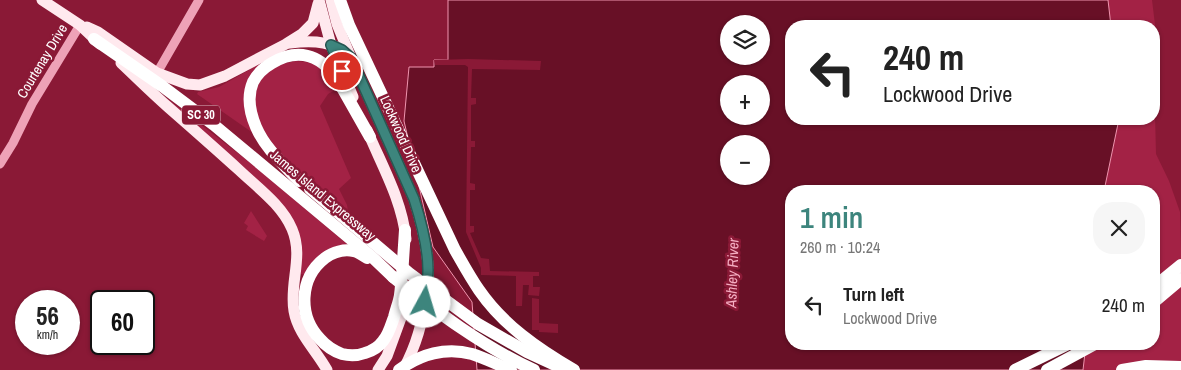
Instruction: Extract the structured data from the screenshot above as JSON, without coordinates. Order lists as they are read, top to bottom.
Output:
{
  "streets": {
    "highway": ["SC 30", "James Island Expressway"],
    "main road": ["Lockwood Drive"],
    "street": ["Courtenay Drive"]
  },
  "crossings": [
    ["SC 30", "James Island Expressway"]
  ],
  "water": ["Ashley River"],
  "page": {
    "map_buttons": ["+", "−"],
    "turn": ["240 m", "Lockwood Drive"],
    "heading": ["1 min", "260 m · 10:24"],
    "list": [
      {
        "name": "Turn left",
        "note": "Lockwood Drive",
        "value": "240 m"
      }
    ],
    "speed": "56 km/h",
    "limit": "60"
  }
}
